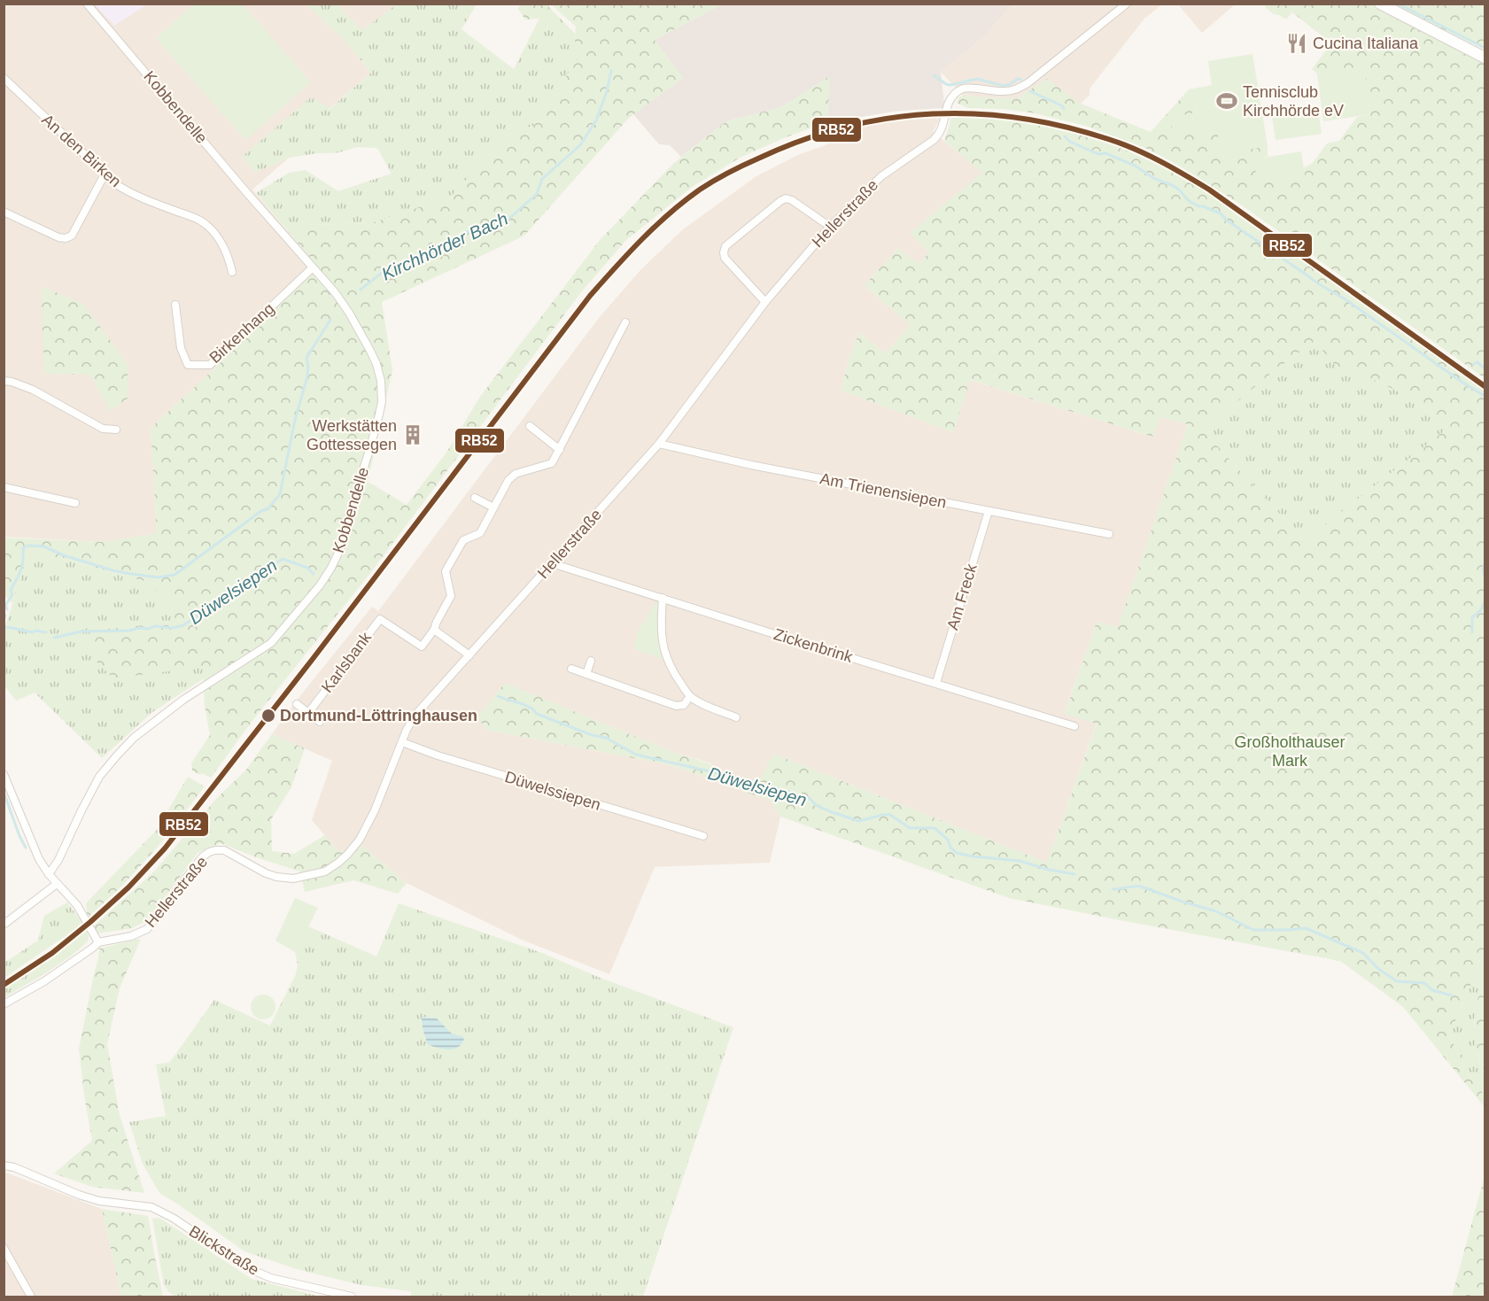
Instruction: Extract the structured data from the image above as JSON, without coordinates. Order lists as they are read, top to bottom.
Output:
{
  "streets": {
    "street": [
      "Kobbendelle",
      "An den Birken",
      "Hellerstraße",
      "Birkenhang",
      "Am Trienensiepen",
      "Am Freck",
      "Zickenbrink",
      "Karlsbank",
      "Düwelssiepen",
      "Blickstraße"
    ]
  },
  "crossings": [
    ["Kobbendelle", "Birkenhang"],
    ["Hellerstraße", "Am Trienensiepen"],
    ["Hellerstraße", "Zickenbrink"],
    ["Hellerstraße", "Düwelssiepen"],
    ["Am Trienensiepen", "Am Freck"],
    ["Am Freck", "Zickenbrink"]
  ],
  "water": ["Kirchhörder Bach", "Düwelsiepen"],
  "parks": ["Großholthauser Mark"],
  "places": {
    "restaurant": ["Cucina Italiana"],
    "sports": ["Tennisclub Kirchhörde eV"],
    "building": ["Werkstätten Gottessegen"],
    "other": ["Dortmund-Löttringhausen"]
  },
  "lines": ["transit line RB52"]
}
